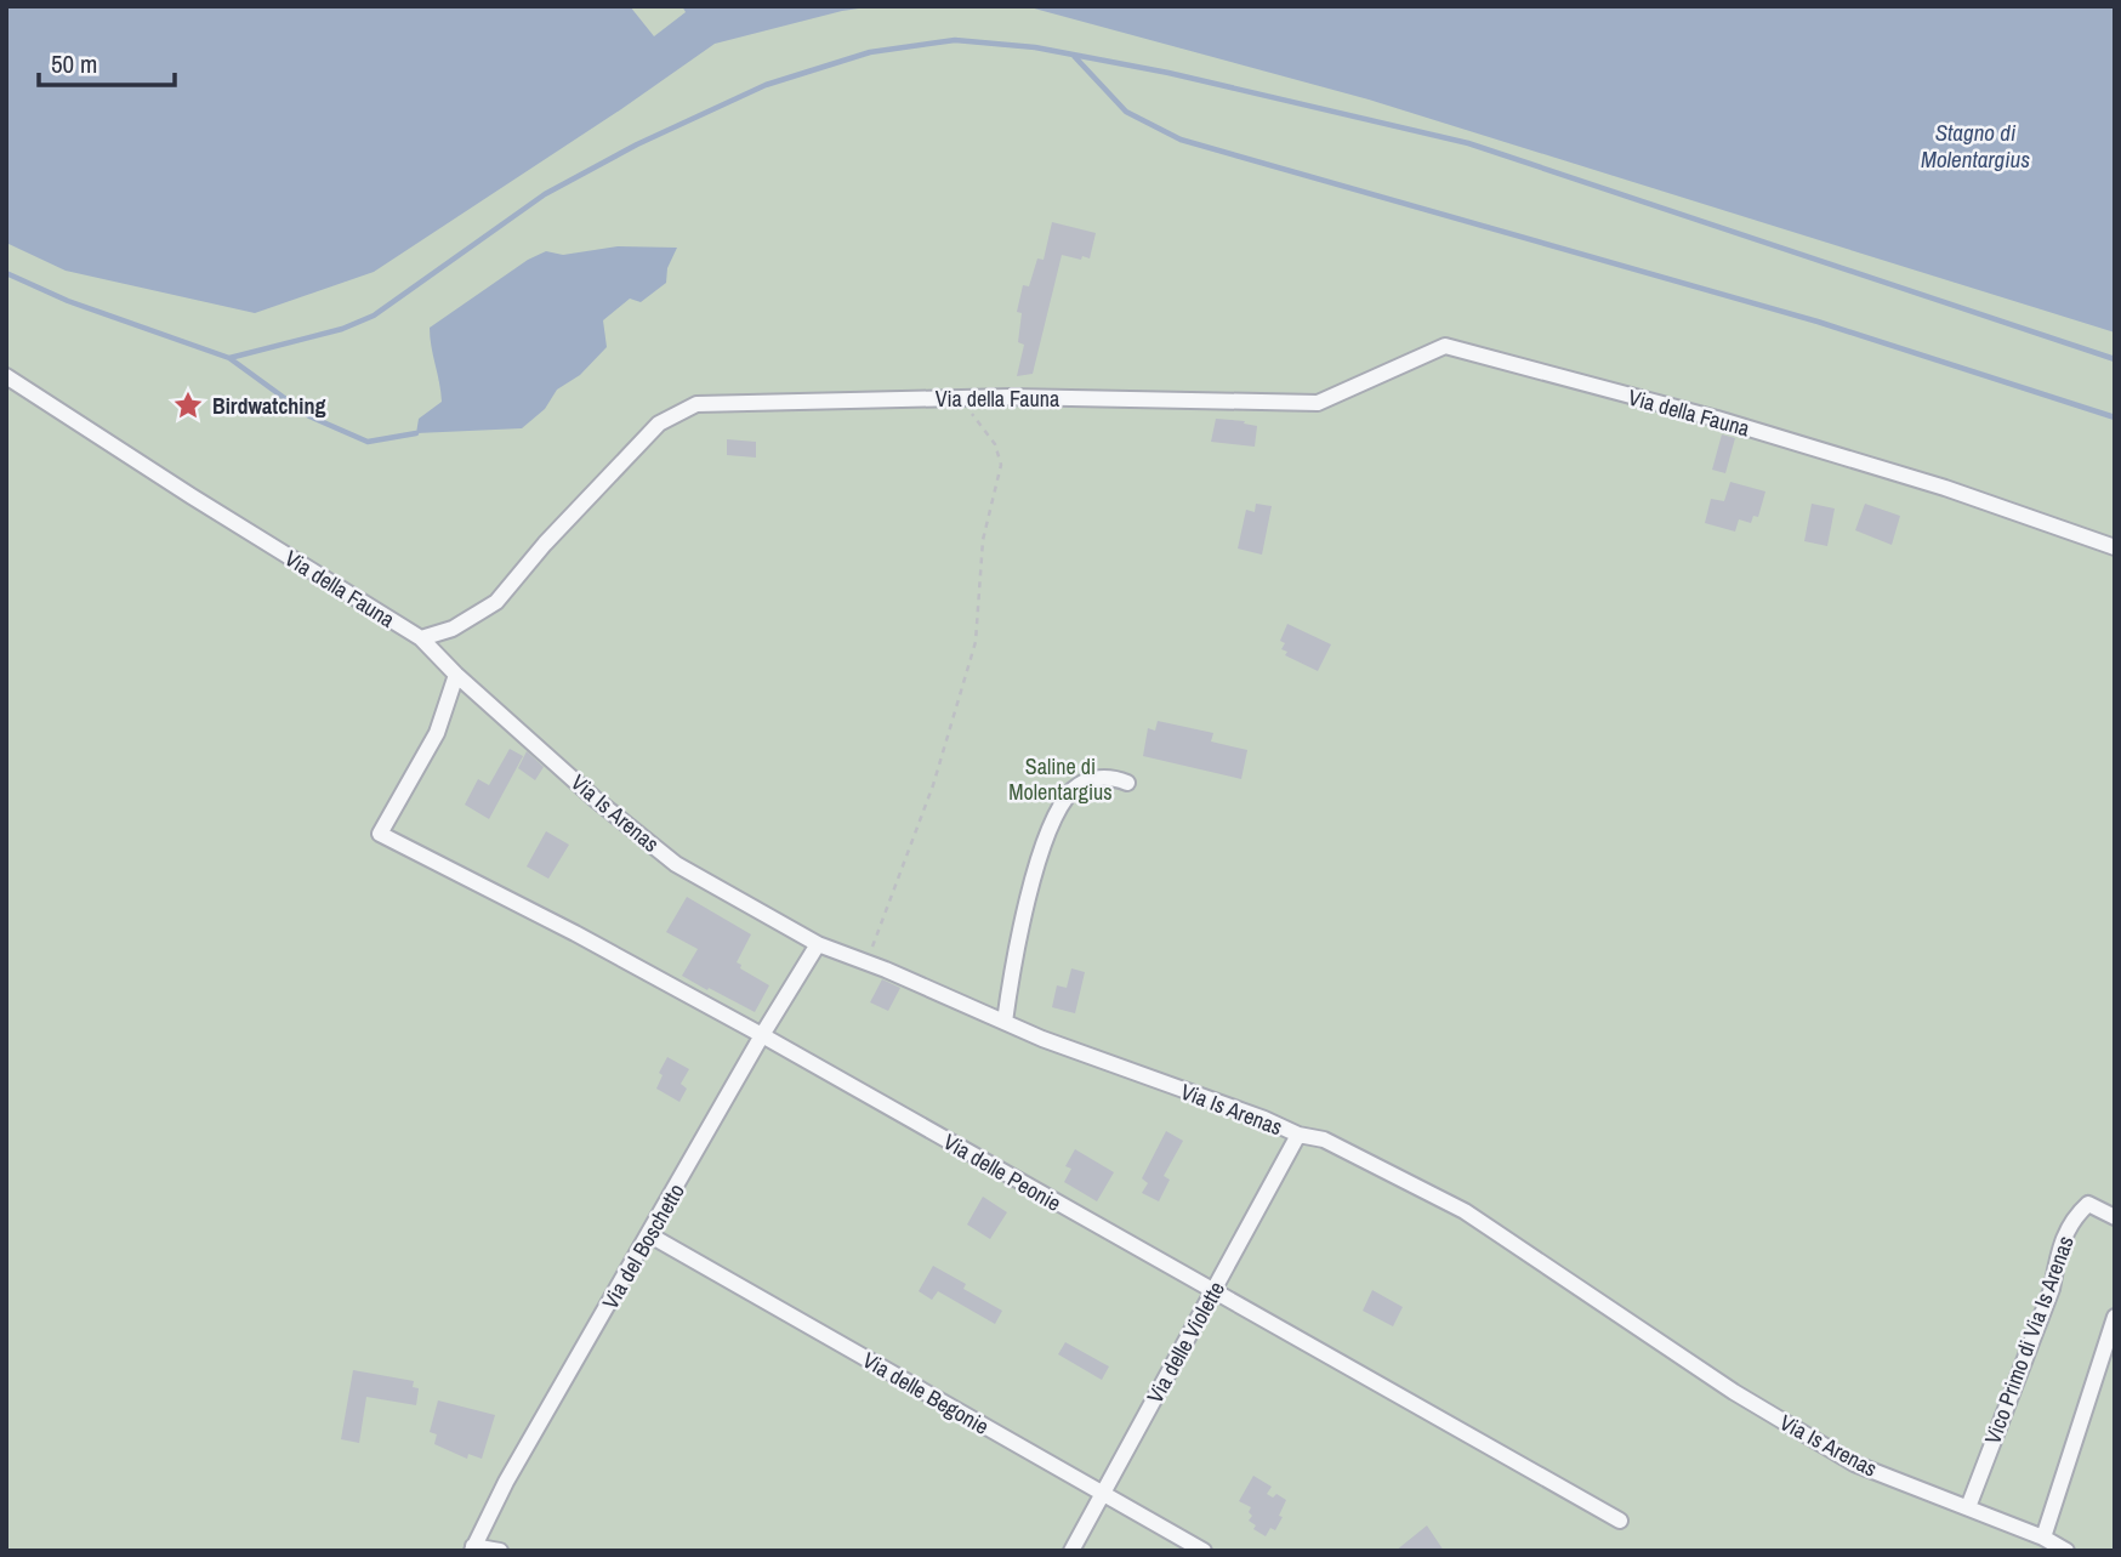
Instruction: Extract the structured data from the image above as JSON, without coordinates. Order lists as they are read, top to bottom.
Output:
{
  "streets": {
    "street": [
      "Via della Fauna",
      "Via Is Arenas",
      "Via delle Peonie",
      "Via del Boschetto",
      "Vico Primo di Via Is Arenas",
      "Via delle Violette",
      "Via delle Begonie"
    ]
  },
  "crossings": [
    ["Via della Fauna", "Via Is Arenas"],
    ["Via Is Arenas", "Via delle Peonie"],
    ["Via Is Arenas", "Via del Boschetto"],
    ["Via Is Arenas", "Vico Primo di Via Is Arenas"],
    ["Via Is Arenas", "Via delle Violette"],
    ["Via delle Peonie", "Via del Boschetto"],
    ["Via delle Peonie", "Via delle Violette"],
    ["Via del Boschetto", "Via delle Begonie"],
    ["Via delle Violette", "Via delle Begonie"]
  ],
  "water": ["Stagno di Molentargius"],
  "parks": ["Saline di Molentargius"],
  "places": {
    "place": ["Birdwatching"]
  },
  "scale_bar": "50 m"
}
